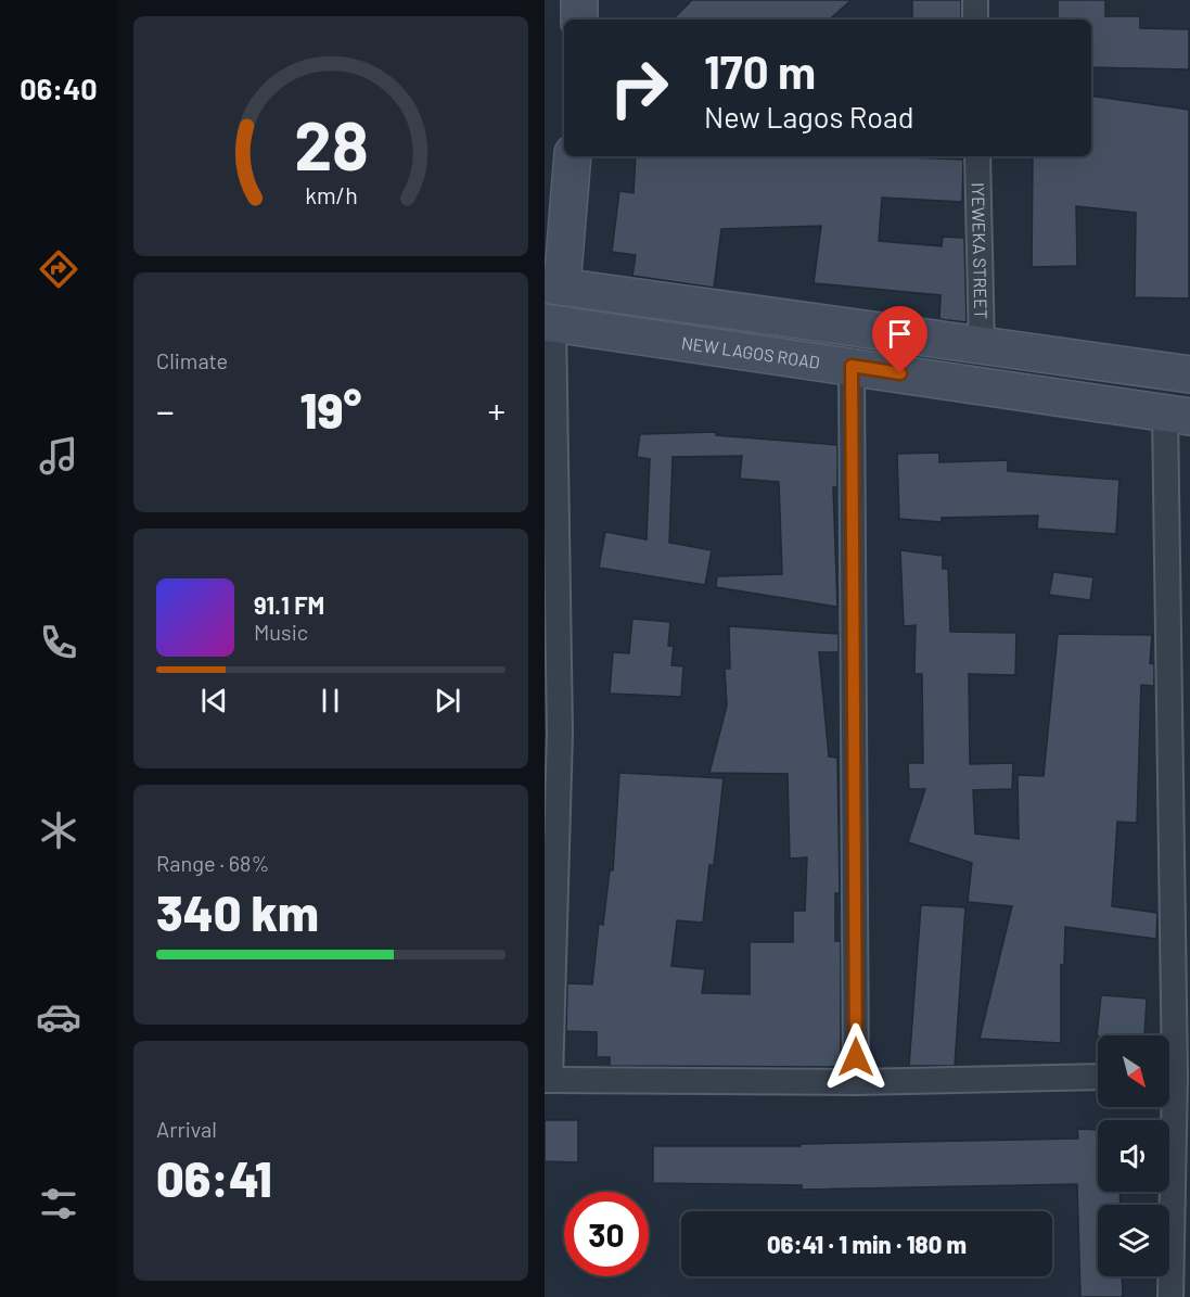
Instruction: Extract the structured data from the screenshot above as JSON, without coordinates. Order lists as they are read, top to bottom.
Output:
{
  "streets": {
    "main road": ["NEW LAGOS ROAD"],
    "street": ["IYEWEKA STREET"]
  },
  "north": "bottom right",
  "page": {
    "tabs": "06:40",
    "turn": ["170 m", "New Lagos Road"],
    "tile": [
      "Climate",
      ["Range · 68%", "340 km"],
      ["Arrival", "06:41"]
    ],
    "heat": ["−", "19°", "+"],
    "song": ["91.1 FM", "Music"],
    "limit": "30",
    "trip": "06:41 · 1 min · 180 m",
    "gauge": ["28", "km/h"]
  }
}
